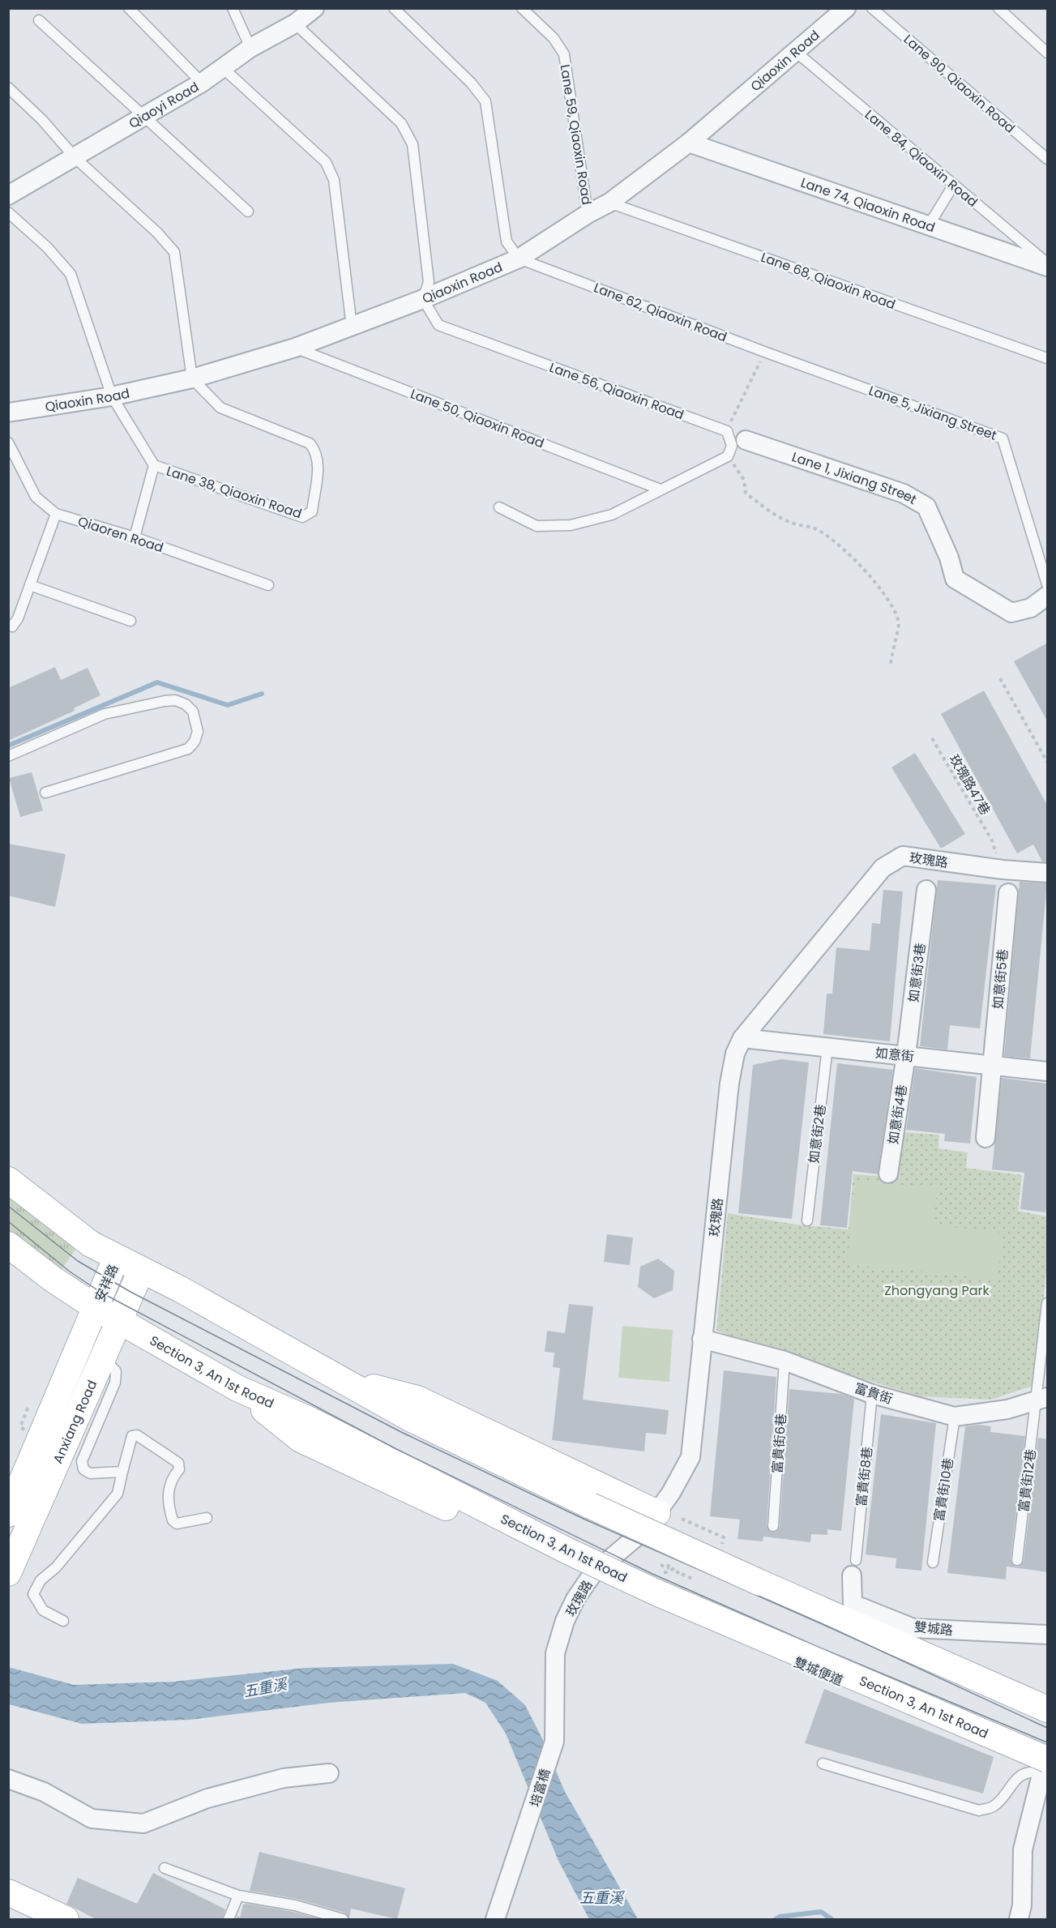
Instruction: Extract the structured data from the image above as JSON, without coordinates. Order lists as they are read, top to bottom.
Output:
{
  "streets": {
    "street": [
      "Qiaoxin Road",
      "Qiaoyi Road",
      "Lane 74, Qiaoxin Road",
      "Lane 1, Jixiang Street",
      "玫瑰路",
      "如意街3巷",
      "如意街5巷",
      "如意街",
      "如意街4巷",
      "安祥路",
      "Section 3, An 1st Road",
      "富貴街",
      "Anxiang Road",
      "雙城路",
      "雙城便道",
      "培富橋"
    ],
    "lane": [
      "Lane 90, Qiaoxin Road",
      "Lane 59, Qiaoxin Road",
      "Lane 84, Qiaoxin Road",
      "Lane 68, Qiaoxin Road",
      "Lane 62, Qiaoxin Road",
      "Lane 56, Qiaoxin Road",
      "Lane 5, Jixiang Street",
      "Lane 50, Qiaoxin Road",
      "Lane 38, Qiaoxin Road",
      "Qiaoren Road",
      "如意街2巷",
      "富貴街6巷",
      "富貴街8巷",
      "富貴街12巷",
      "富貴街10巷"
    ],
    "path": ["玫瑰路47巷"]
  },
  "crossings": [
    ["Qiaoxin Road", "Lane 59, Qiaoxin Road"],
    ["Qiaoxin Road", "Lane 84, Qiaoxin Road"],
    ["Qiaoxin Road", "Lane 74, Qiaoxin Road"],
    ["Qiaoxin Road", "Lane 68, Qiaoxin Road"],
    ["Qiaoxin Road", "Lane 62, Qiaoxin Road"],
    ["Qiaoxin Road", "Lane 56, Qiaoxin Road"],
    ["Qiaoxin Road", "Lane 50, Qiaoxin Road"],
    ["Qiaoxin Road", "Lane 38, Qiaoxin Road"],
    ["Lane 84, Qiaoxin Road", "Lane 74, Qiaoxin Road"],
    ["Lane 62, Qiaoxin Road", "Lane 5, Jixiang Street"],
    ["玫瑰路", "如意街"],
    ["玫瑰路", "富貴街"],
    ["玫瑰路", "雙城便道"],
    ["玫瑰路", "培富橋"],
    ["如意街3巷", "如意街"],
    ["如意街3巷", "如意街4巷"],
    ["如意街5巷", "如意街"],
    ["如意街", "如意街4巷"],
    ["如意街", "如意街2巷"],
    ["安祥路", "Section 3, An 1st Road"],
    ["安祥路", "Anxiang Road"],
    ["Section 3, An 1st Road", "Anxiang Road"],
    ["Section 3, An 1st Road", "雙城便道"],
    ["富貴街", "富貴街6巷"],
    ["富貴街", "富貴街8巷"],
    ["富貴街", "富貴街12巷"],
    ["富貴街", "富貴街10巷"],
    ["富貴街8巷", "雙城路"]
  ],
  "water": ["五重溪"],
  "parks": ["Zhongyang Park"]
}
